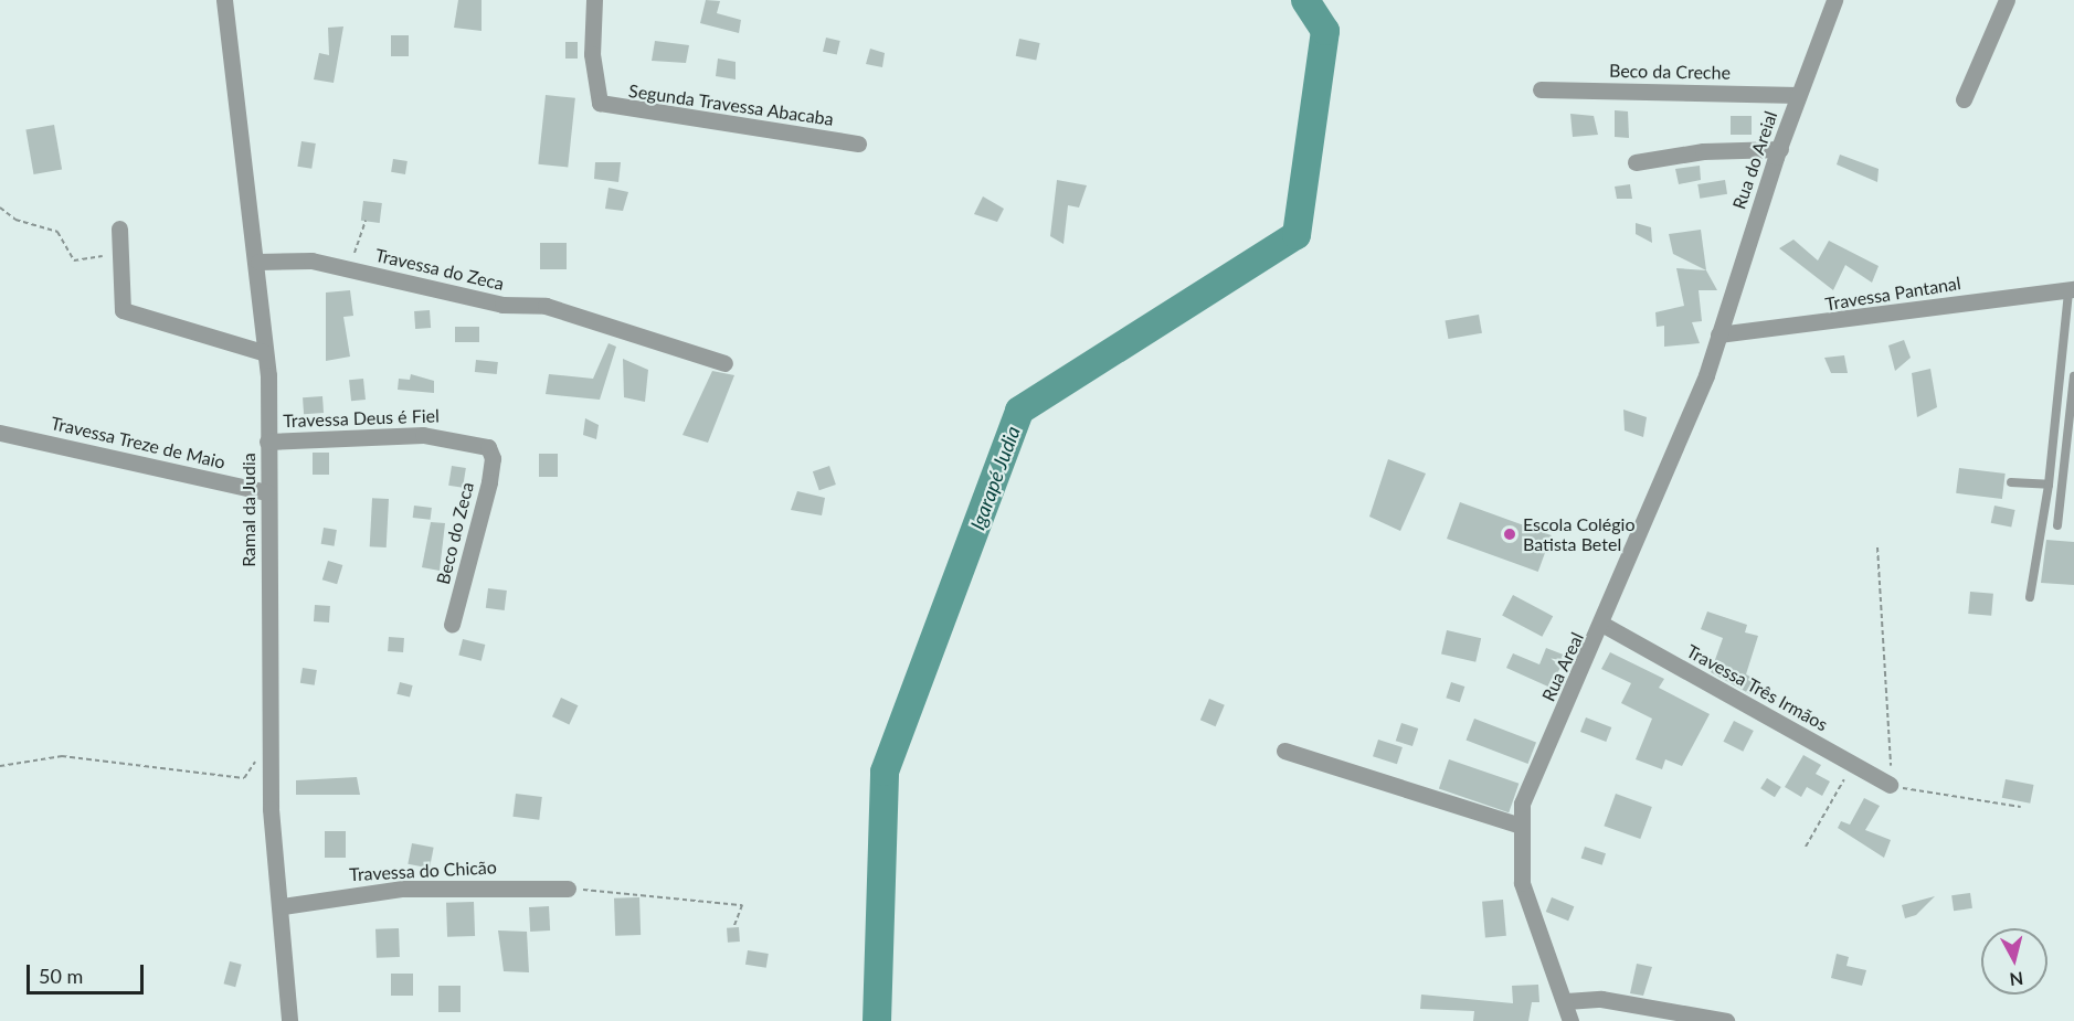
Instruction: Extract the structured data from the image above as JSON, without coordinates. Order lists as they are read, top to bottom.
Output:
{
  "streets": {
    "street": [
      "Beco da Creche",
      "Segunda Travessa Abacaba",
      "Rua do Areial",
      "Travessa do Zeca",
      "Travessa Pantanal",
      "Travessa Deus é Fiel",
      "Travessa Treze de Maio",
      "Ramal da Judia",
      "Beco do Zeca",
      "Rua Areal",
      "Travessa Três Irmãos",
      "Travessa do Chicão"
    ]
  },
  "crossings": [
    ["Beco da Creche", "Rua do Areial"],
    ["Rua do Areial", "Travessa Pantanal"],
    ["Rua do Areial", "Rua Areal"],
    ["Travessa do Zeca", "Ramal da Judia"],
    ["Travessa Pantanal", "Rua Areal"],
    ["Travessa Deus é Fiel", "Ramal da Judia"],
    ["Travessa Deus é Fiel", "Beco do Zeca"],
    ["Travessa Treze de Maio", "Ramal da Judia"],
    ["Ramal da Judia", "Travessa do Chicão"],
    ["Rua Areal", "Travessa Três Irmãos"]
  ],
  "water": ["Igarapé Judia"],
  "places": ["Escola Colégio Batista Betel"],
  "scale_bar": "50 m",
  "north": "bottom"
}
